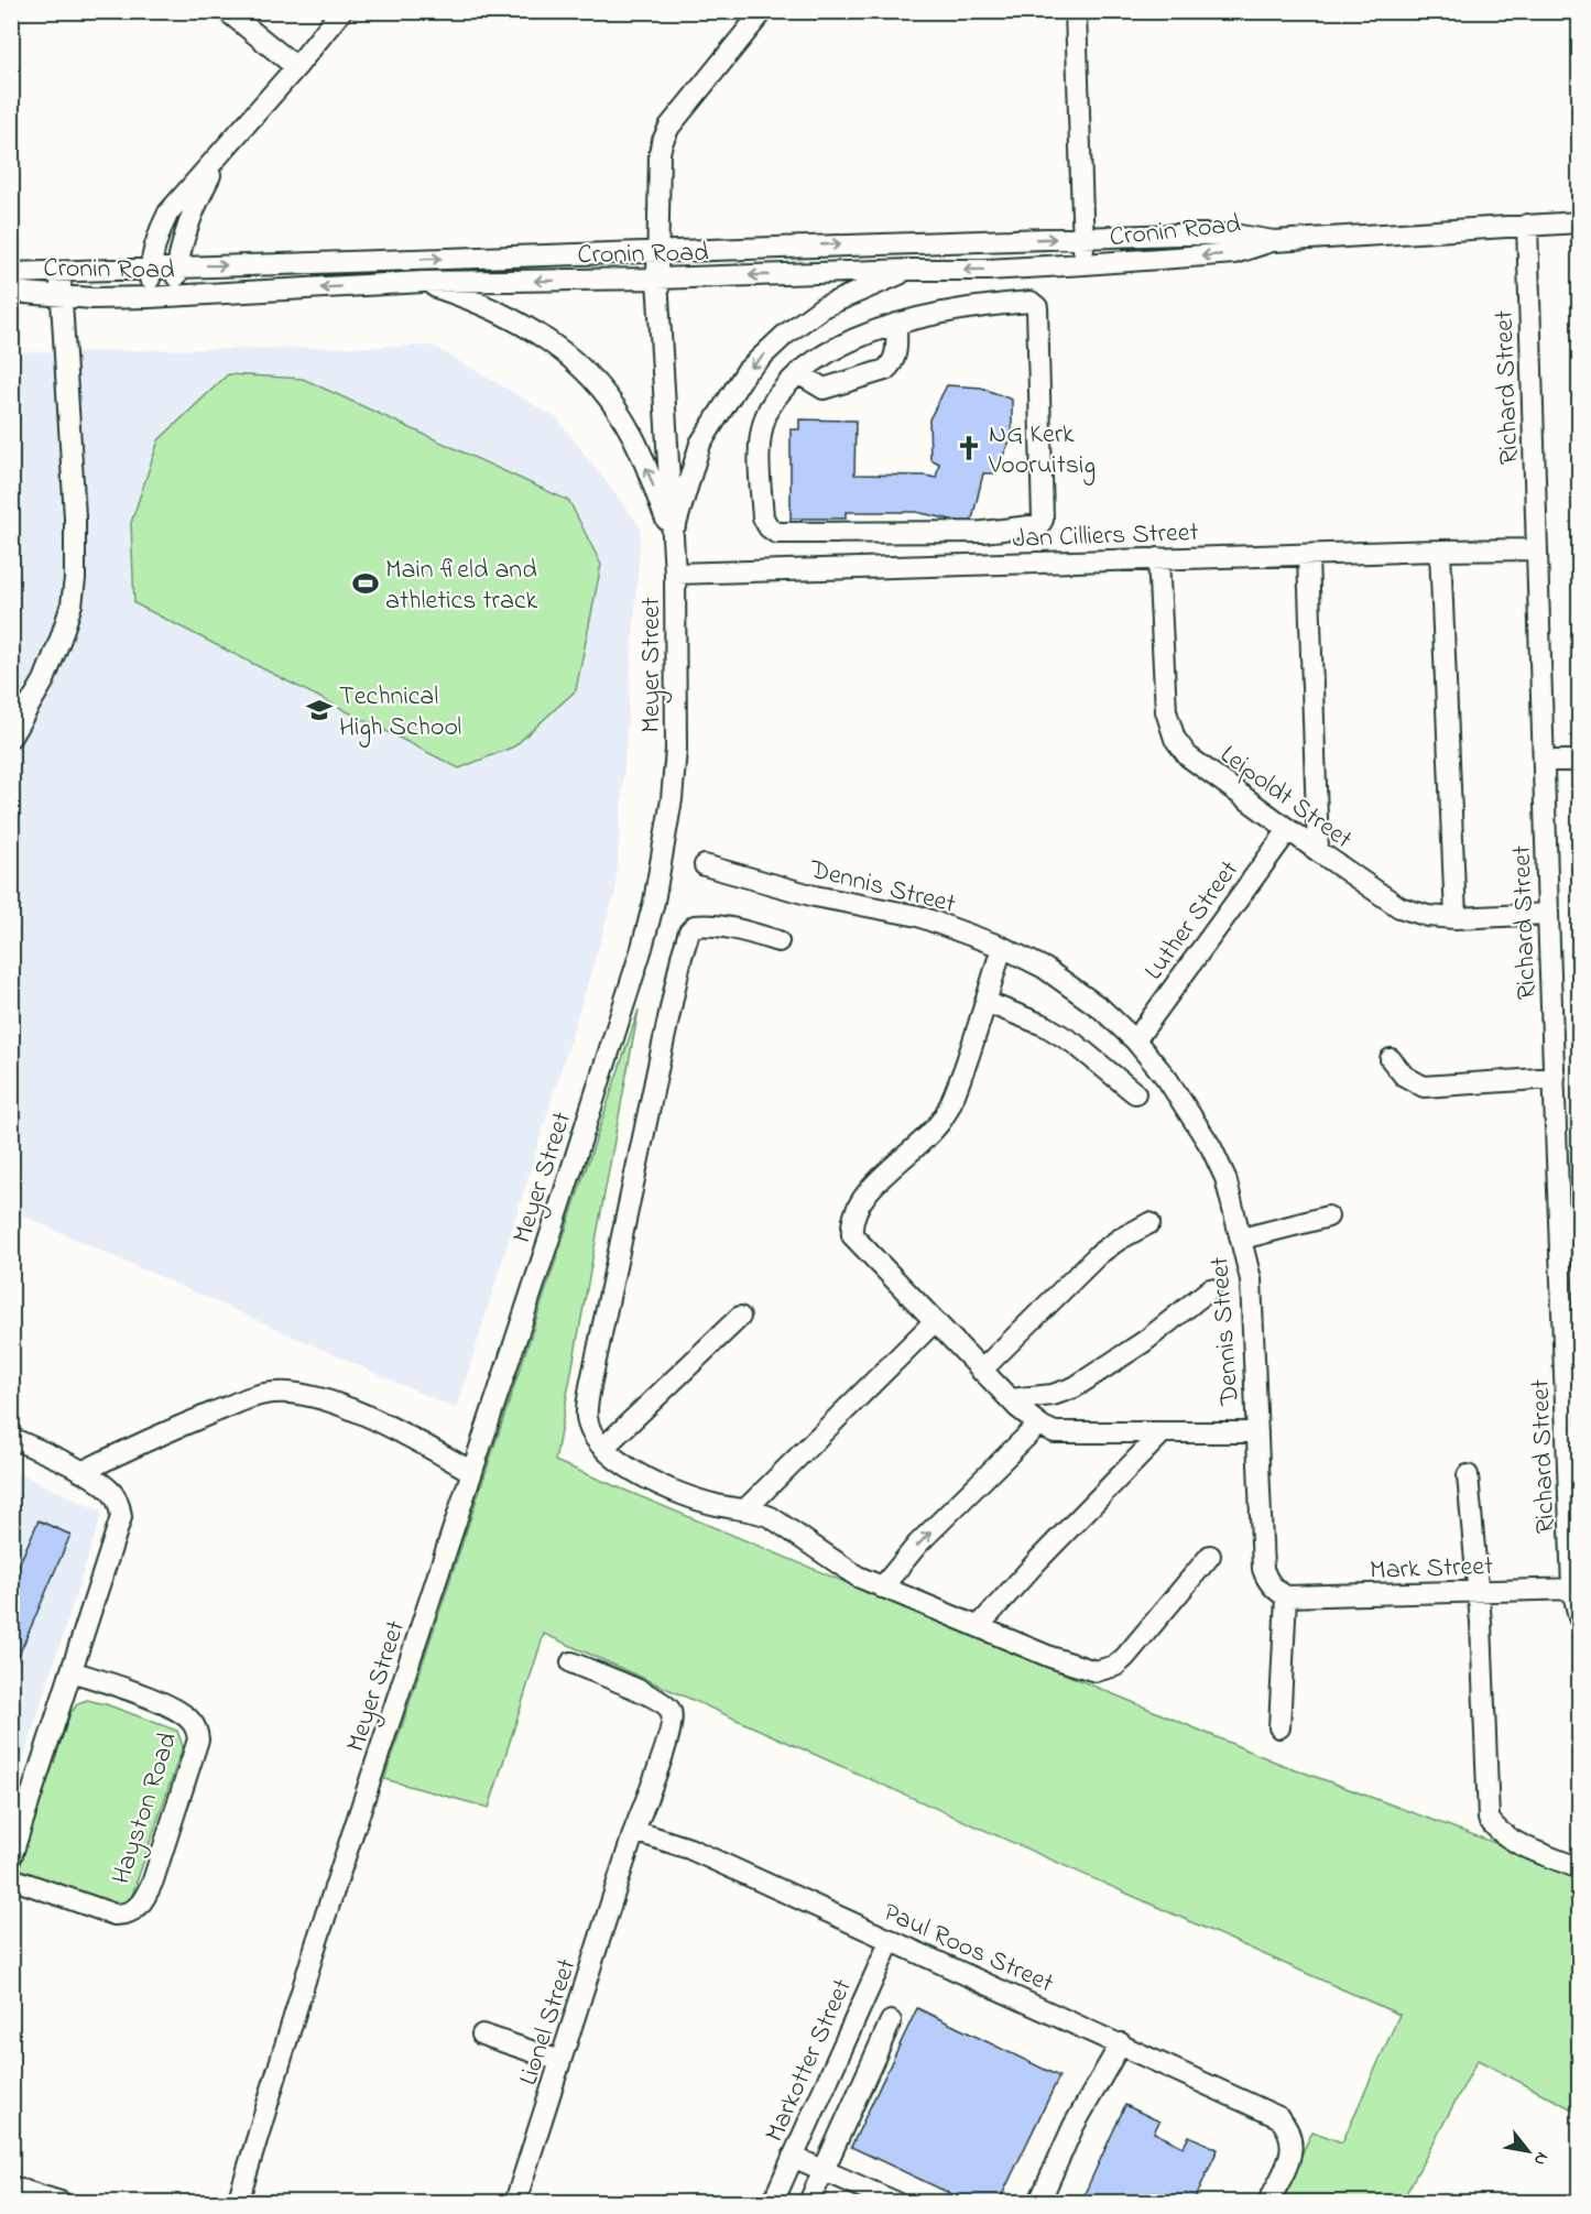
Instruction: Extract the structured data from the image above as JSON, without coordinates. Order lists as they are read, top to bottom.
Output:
{
  "streets": {
    "street": [
      "Cronin Road",
      "Richard Street",
      "Jan Cilliers Street",
      "Meyer Street",
      "Leipoldt Street",
      "Dennis Street",
      "Luther Street",
      "Mark Street",
      "Hayston Road",
      "Paul Roos Street",
      "Lionel Street",
      "Markotter Street"
    ]
  },
  "crossings": [
    ["Cronin Road", "Richard Street"],
    ["Cronin Road", "Meyer Street"],
    ["Richard Street", "Jan Cilliers Street"],
    ["Richard Street", "Leipoldt Street"],
    ["Richard Street", "Mark Street"],
    ["Jan Cilliers Street", "Meyer Street"],
    ["Jan Cilliers Street", "Leipoldt Street"],
    ["Leipoldt Street", "Luther Street"],
    ["Dennis Street", "Luther Street"],
    ["Dennis Street", "Mark Street"],
    ["Paul Roos Street", "Lionel Street"],
    ["Paul Roos Street", "Markotter Street"]
  ],
  "places": {
    "church": ["NG Kerk Vooruitsig"],
    "sports": ["Main field and athletics track"],
    "school or university": ["Technical High School"]
  },
  "north": "bottom right"
}
